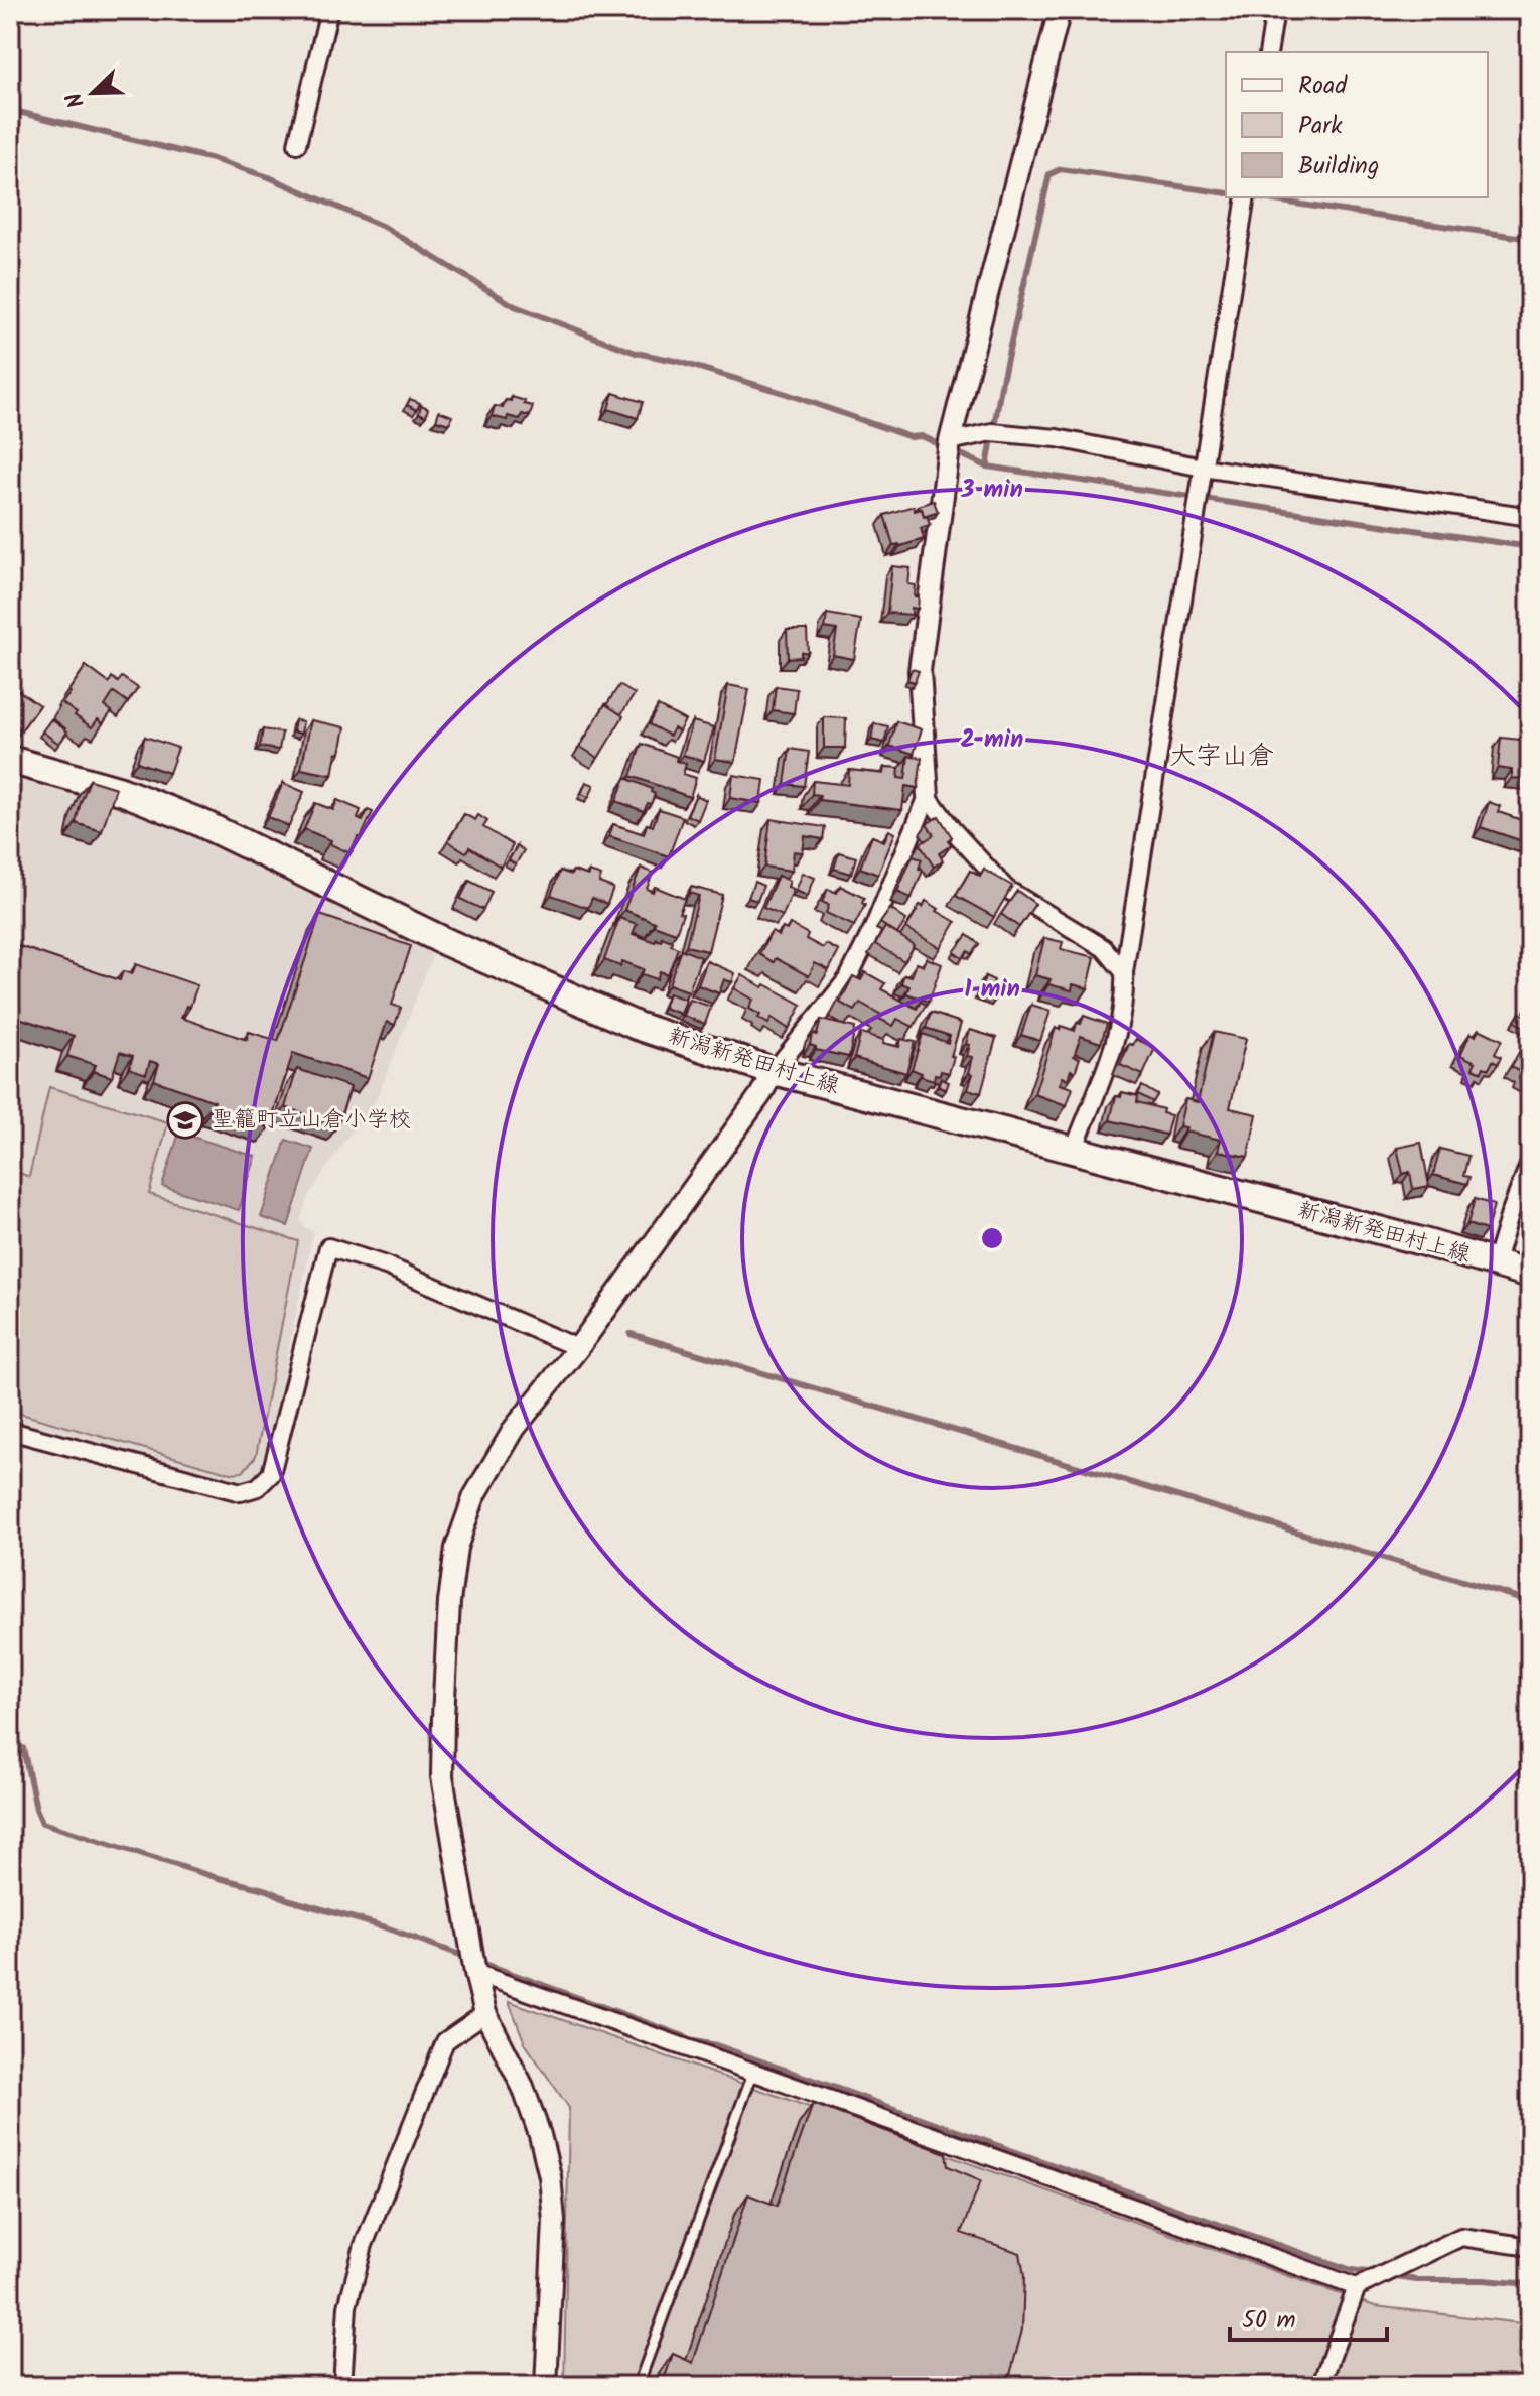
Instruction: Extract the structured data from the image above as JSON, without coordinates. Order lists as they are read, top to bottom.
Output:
{
  "streets": {
    "main road": ["新潟新発田村上線"]
  },
  "districts": ["大字山倉"],
  "places": {
    "school or university": ["聖籠町立山倉小学校"]
  },
  "legend": ["Road", "Park", "Building"],
  "scale_bar": "50 m",
  "north": "bottom left",
  "rings": ["3 min", "2 min", "1 min"]
}
